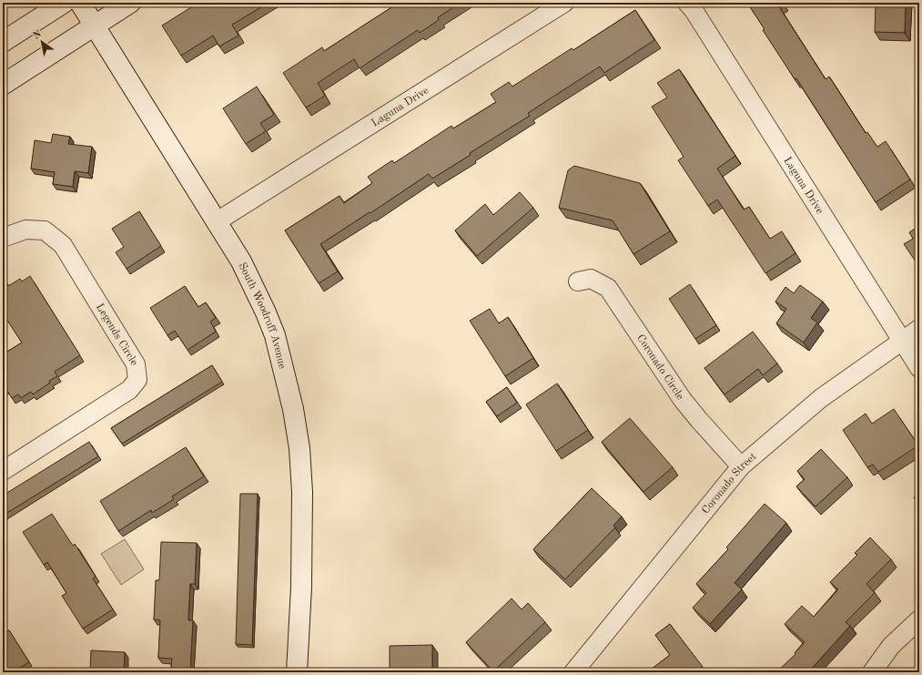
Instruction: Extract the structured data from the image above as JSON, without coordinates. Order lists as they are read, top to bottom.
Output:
{
  "streets": {
    "main road": ["South Woodruff Avenue"],
    "street": [
      "Laguna Drive",
      "Legends Circle",
      "Coronado Circle",
      "Coronado Street"
    ]
  },
  "crossings": [
    ["Laguna Drive", "South Woodruff Avenue"],
    ["Laguna Drive", "Coronado Street"],
    ["Coronado Circle", "Coronado Street"]
  ],
  "north": "top left"
}
